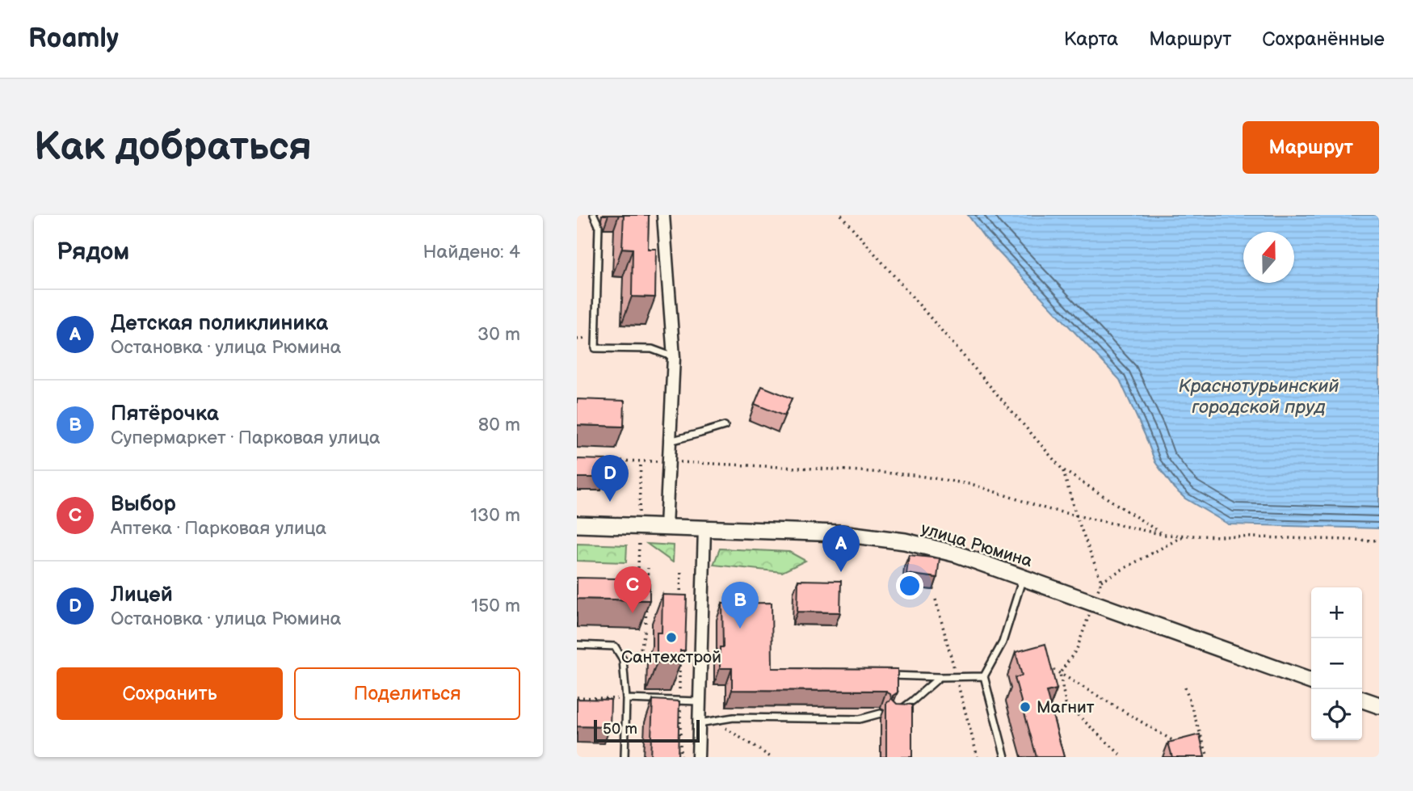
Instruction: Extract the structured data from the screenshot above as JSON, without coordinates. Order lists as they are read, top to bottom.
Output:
{
  "streets": {
    "main road": ["улица Рюмина"]
  },
  "water": ["Краснотурьинский городской пруд"],
  "places": ["Сантехстрой", "Магнит"],
  "scale_bar": "50 m",
  "north": "top",
  "page": {
    "header": "Roamly",
    "nav": ["Карта", "Маршрут", "Сохранённые"],
    "buttons": [
      "Маршрут",
      ["Сохранить", "Поделиться"]
    ],
    "title": "Как добраться",
    "heading": ["Рядом", "Найдено: 4"],
    "list": [
      {
        "mark": "A",
        "name": "Детская поликлиника",
        "note": "Остановка · улица Рюмина",
        "value": "30 m"
      },
      {
        "mark": "B",
        "name": "Пятёрочка",
        "note": "Супермаркет · Парковая улица",
        "value": "80 m"
      },
      {
        "mark": "C",
        "name": "Выбор",
        "note": "Аптека · Парковая улица",
        "value": "130 m"
      },
      {
        "mark": "D",
        "name": "Лицей",
        "note": "Остановка · улица Рюмина",
        "value": "150 m"
      }
    ],
    "pins": [
      "D",
      "A",
      "C",
      "B"
    ],
    "map_buttons": ["+", "−"],
    "scale": "50 m"
  }
}
